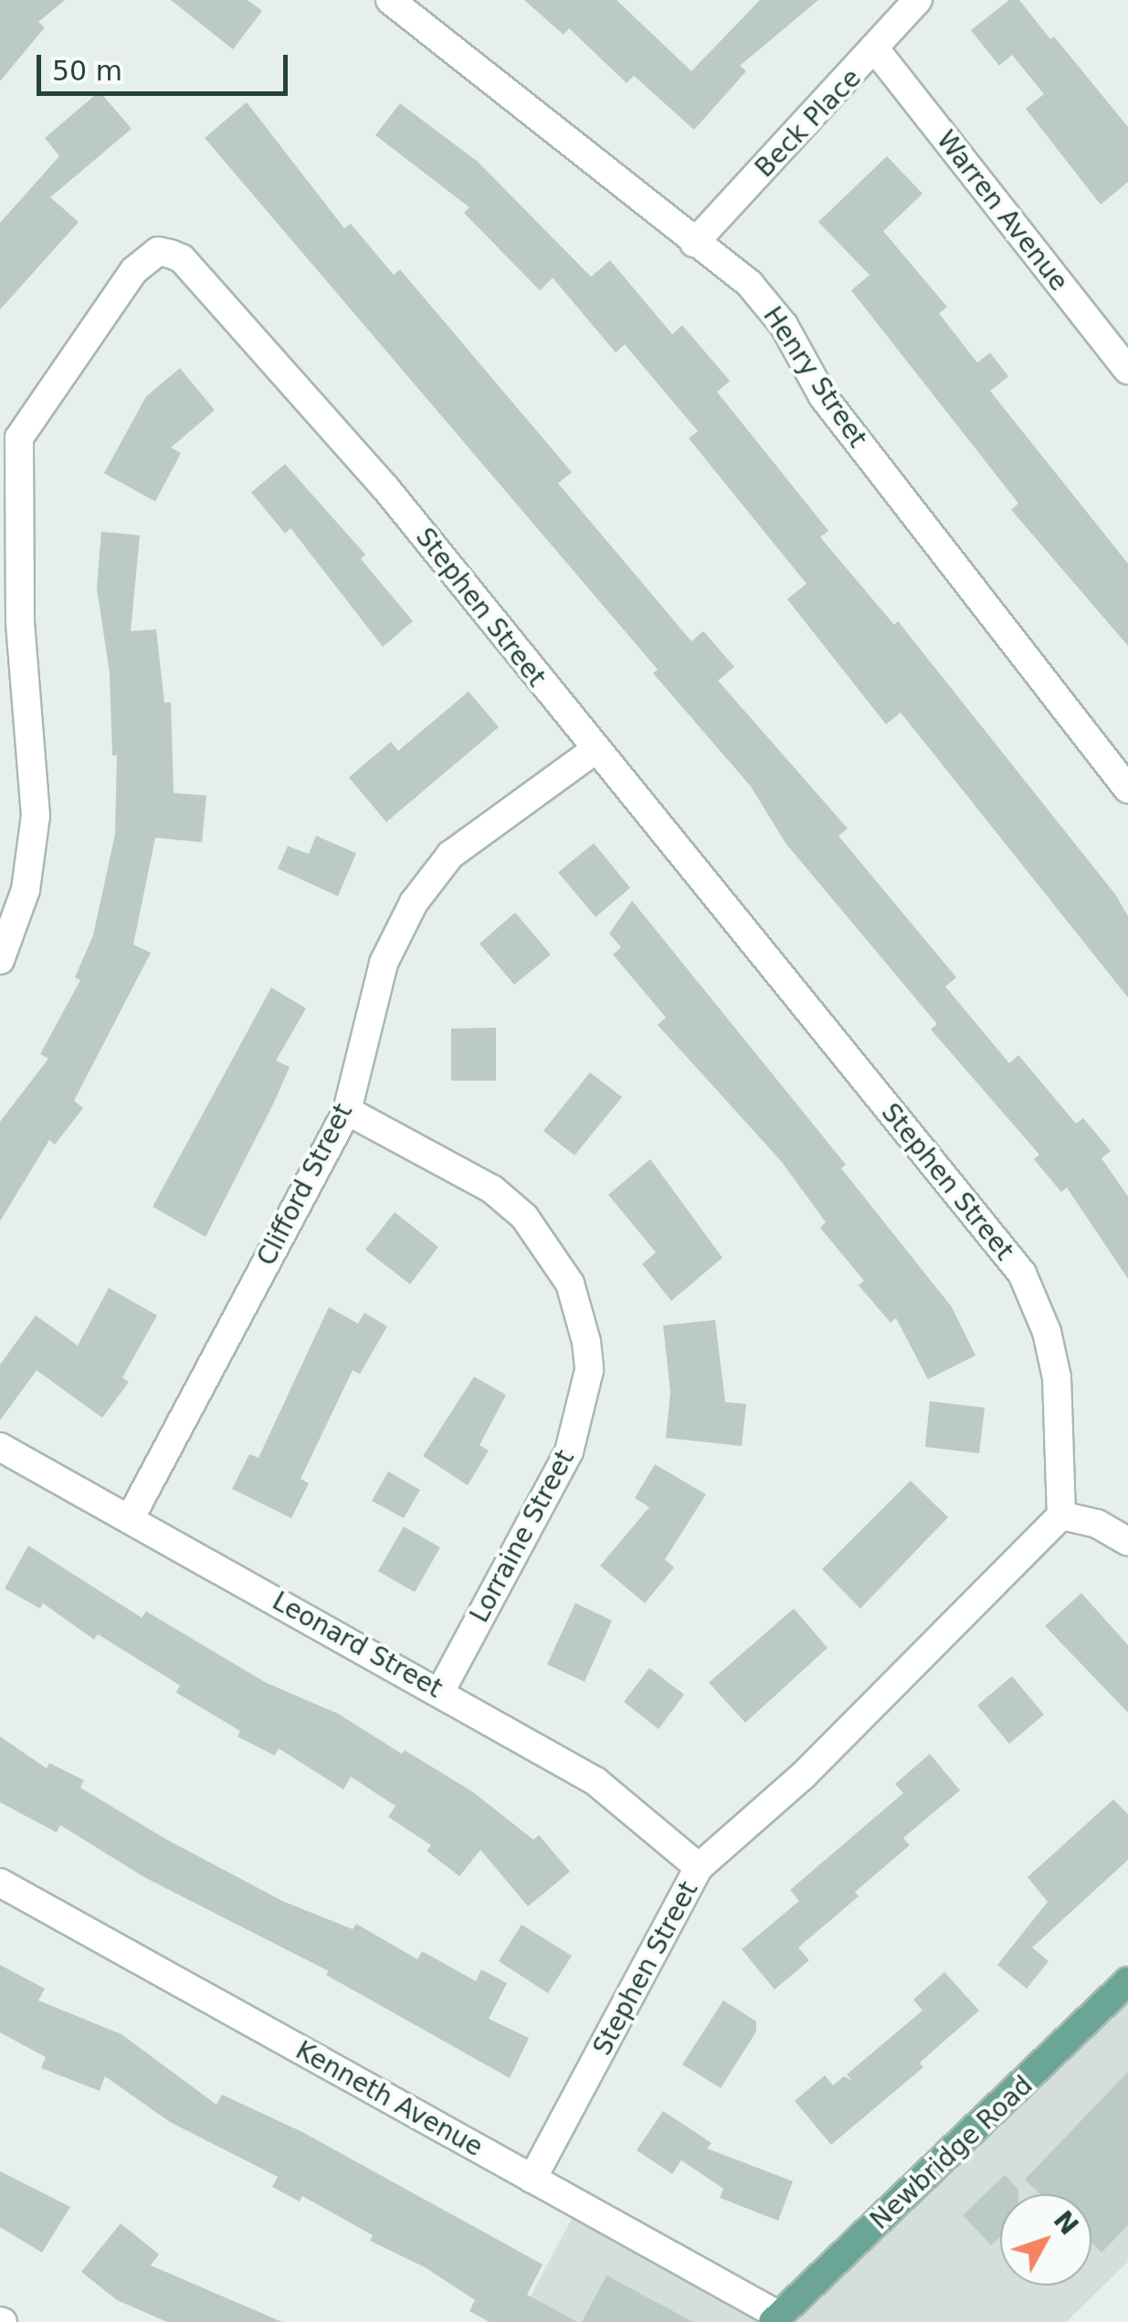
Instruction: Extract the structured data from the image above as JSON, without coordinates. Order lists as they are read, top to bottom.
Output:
{
  "streets": {
    "main road": ["Newbridge Road"],
    "street": [
      "Beck Place",
      "Warren Avenue",
      "Henry Street",
      "Stephen Street",
      "Clifford Street",
      "Lorraine Street",
      "Leonard Street",
      "Kenneth Avenue"
    ]
  },
  "crossings": [
    ["Beck Place", "Warren Avenue"],
    ["Beck Place", "Henry Street"],
    ["Stephen Street", "Clifford Street"],
    ["Stephen Street", "Leonard Street"],
    ["Stephen Street", "Kenneth Avenue"],
    ["Clifford Street", "Lorraine Street"],
    ["Clifford Street", "Leonard Street"],
    ["Lorraine Street", "Leonard Street"],
    ["Kenneth Avenue", "Newbridge Road"]
  ],
  "scale_bar": "50 m",
  "north": "top right"
}
